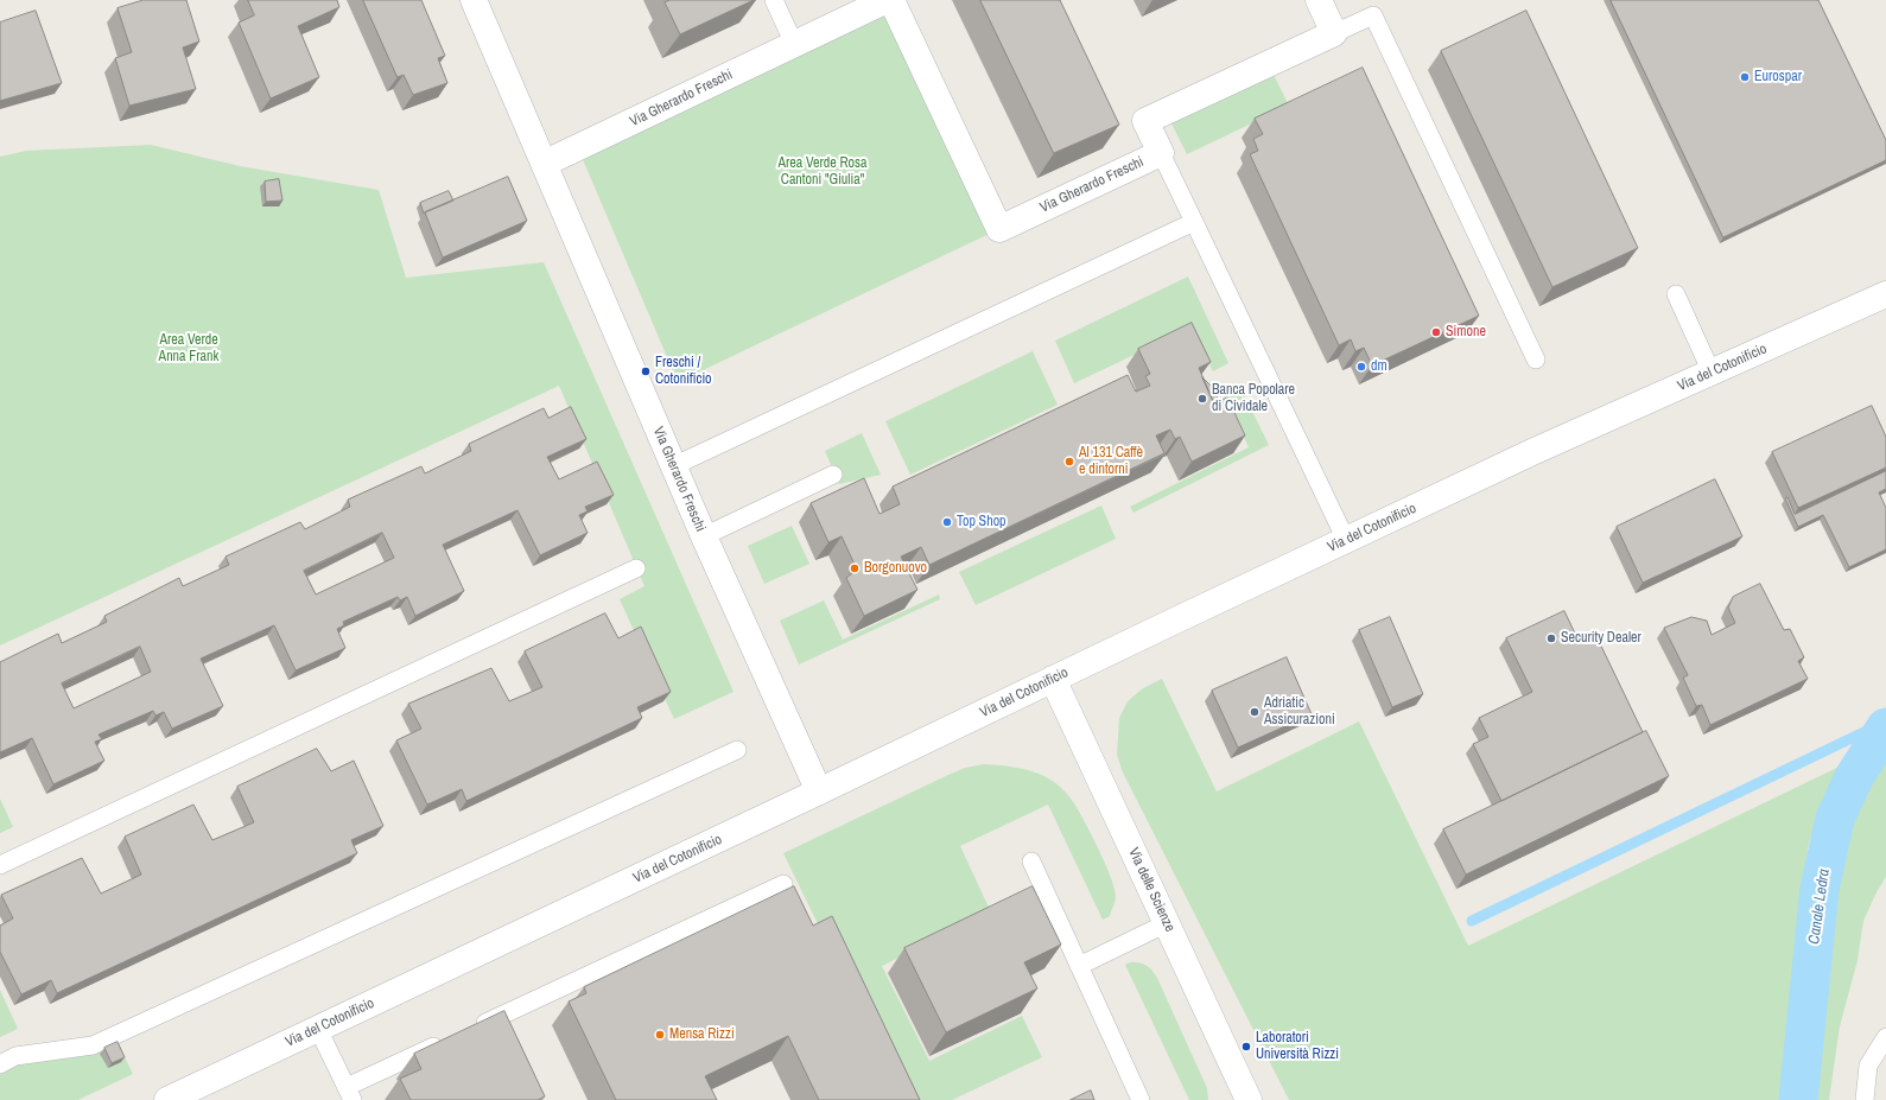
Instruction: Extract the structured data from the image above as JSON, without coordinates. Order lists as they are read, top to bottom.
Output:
{
  "streets": {
    "street": ["Via Gherardo Freschi", "Via del Cotonificio", "Via delle Scienze"]
  },
  "crossings": [
    ["Via Gherardo Freschi", "Via del Cotonificio"],
    ["Via del Cotonificio", "Via delle Scienze"]
  ],
  "water": ["Canale Ledra"],
  "parks": ["Area Verde Rosa Cantoni \"Giulia\"", "Area Verde Anna Frank"],
  "places": [
    "Eurospar",
    "Simone",
    "dm",
    "Freschi / Cotonificio",
    "Banca Popolare di Cividale",
    "Al 131 Caffè e dintorni",
    "Top Shop",
    "Borgonuovo",
    "Security Dealer",
    "Adriatic Assicurazioni",
    "Mensa Rizzi",
    "Laboratori Università Rizzi"
  ]
}
